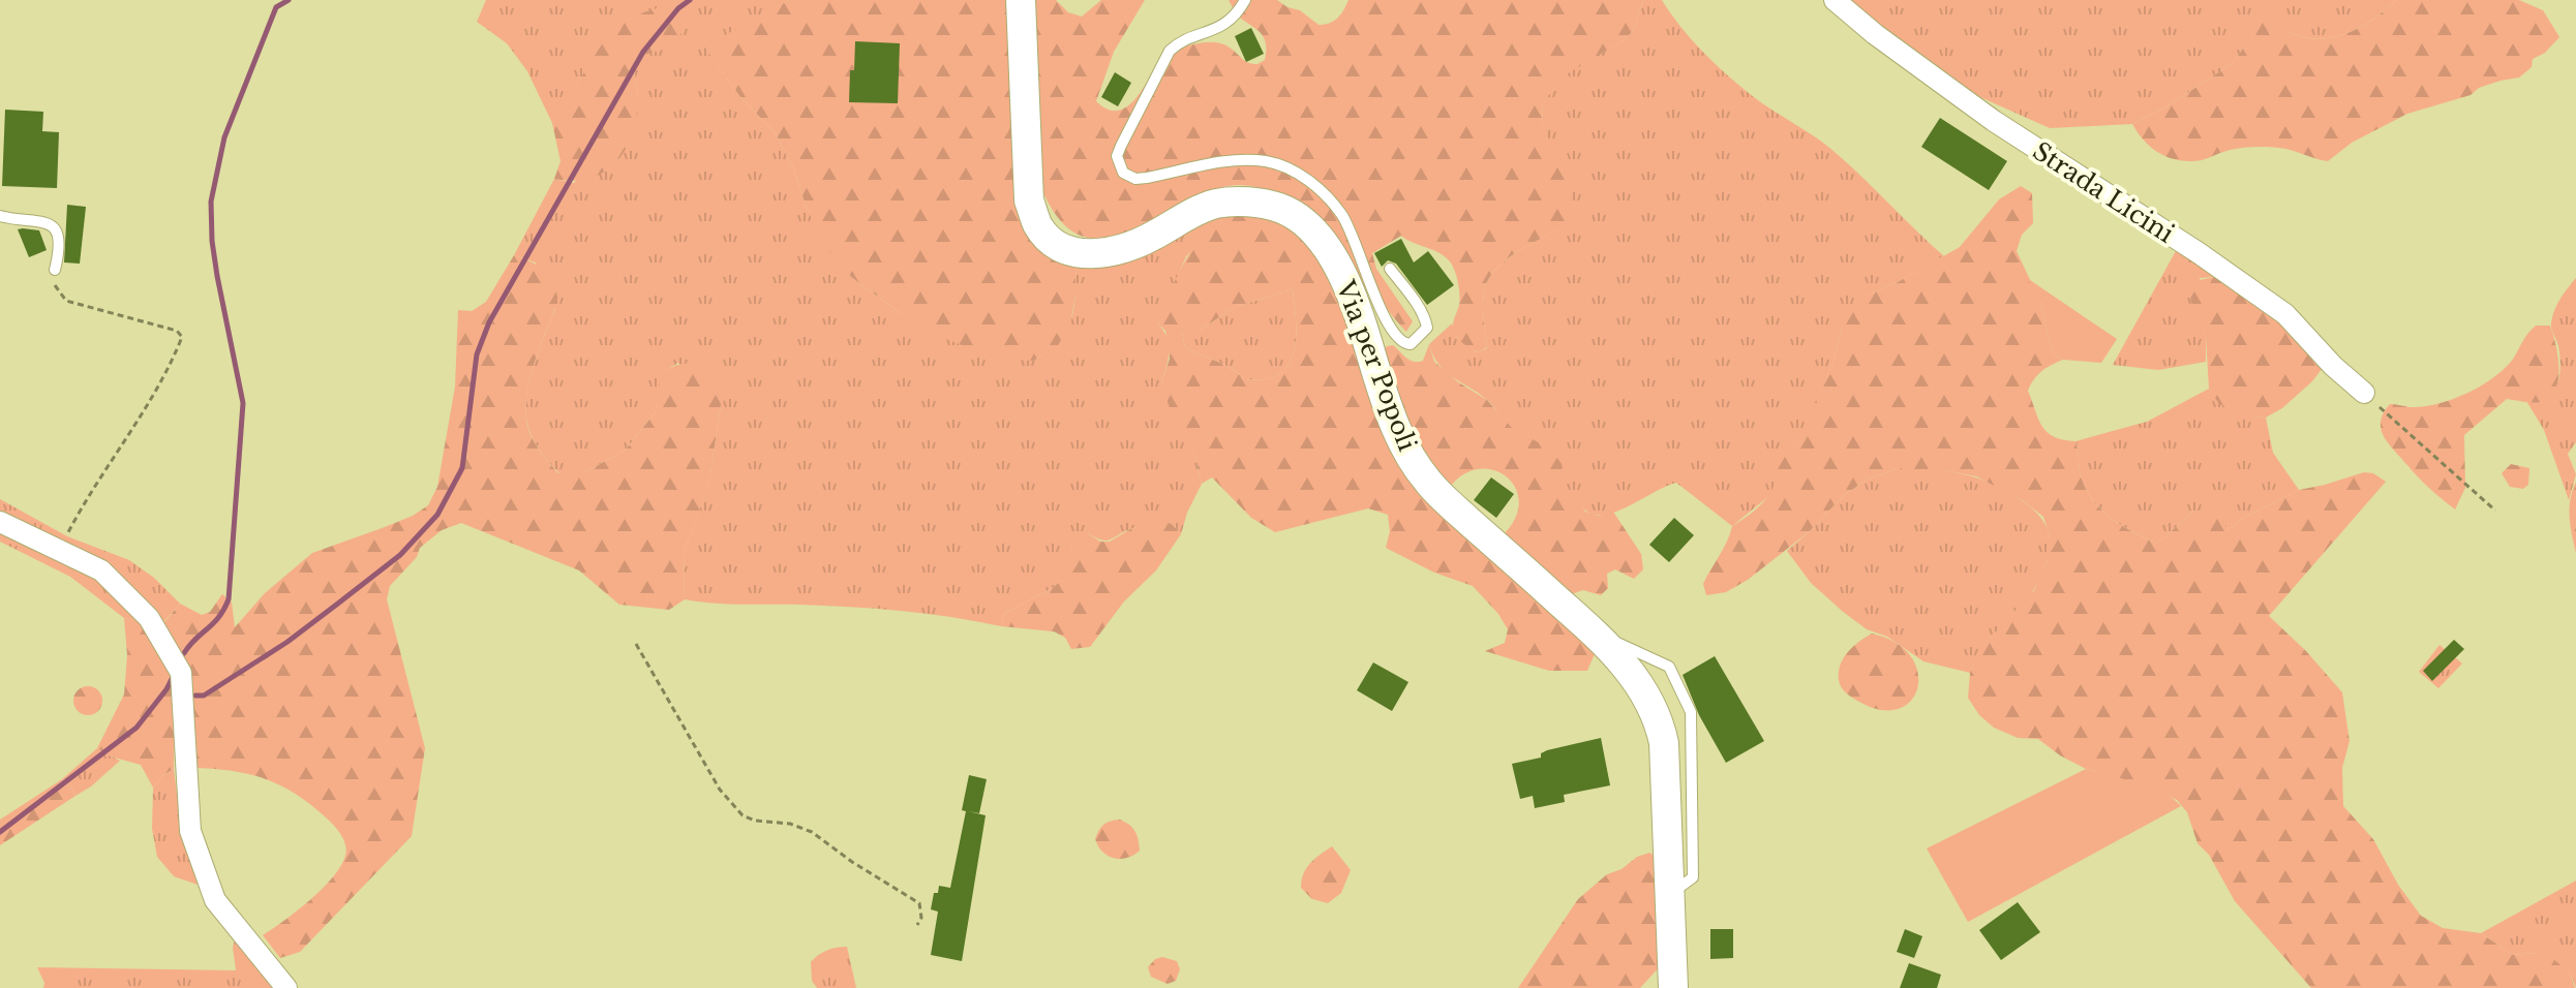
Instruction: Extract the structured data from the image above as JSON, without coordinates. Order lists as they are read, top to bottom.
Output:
{
  "streets": {
    "main road": ["Via per Popoli"],
    "street": ["Strada Licini"]
  }
}
